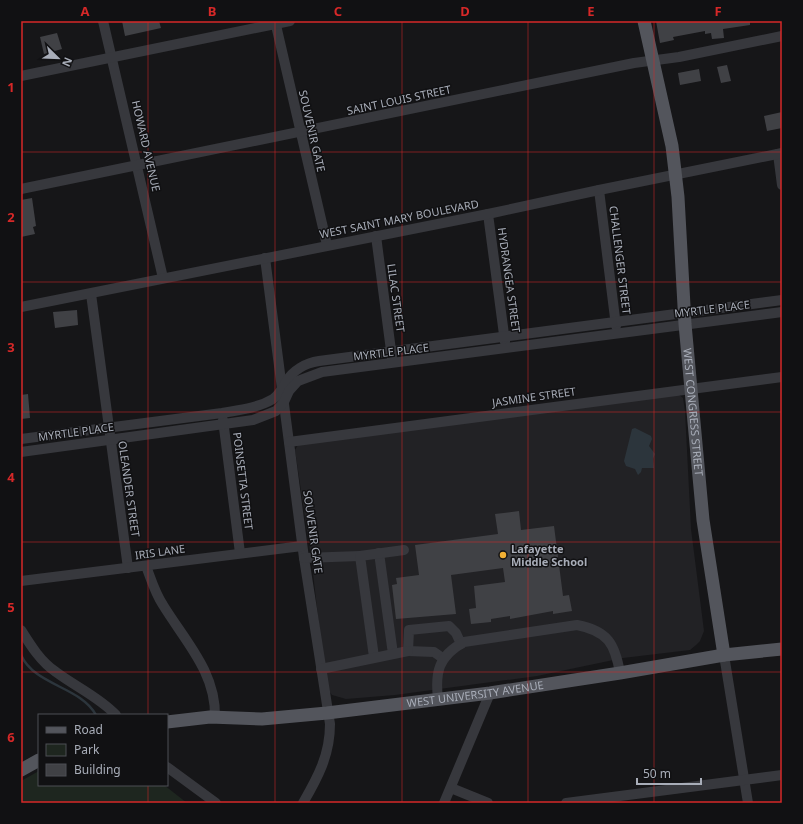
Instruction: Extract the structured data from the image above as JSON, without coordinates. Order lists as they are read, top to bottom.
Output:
{
  "streets": {
    "main road": ["WEST CONGRESS STREET", "WEST UNIVERSITY AVENUE"],
    "street": [
      "SAINT LOUIS STREET",
      "SOUVENIR GATE",
      "HOWARD AVENUE",
      "WEST SAINT MARY BOULEVARD",
      "CHALLENGER STREET",
      "HYDRANGEA STREET",
      "LILAC STREET",
      "MYRTLE PLACE",
      "JASMINE STREET",
      "POINSETTA STREET",
      "OLEANDER STREET",
      "IRIS LANE"
    ]
  },
  "crossings": [
    ["SAINT LOUIS STREET", "SOUVENIR GATE"],
    ["SAINT LOUIS STREET", "HOWARD AVENUE"],
    ["SAINT LOUIS STREET", "WEST CONGRESS STREET"],
    ["SOUVENIR GATE", "WEST SAINT MARY BOULEVARD"],
    ["SOUVENIR GATE", "MYRTLE PLACE"],
    ["SOUVENIR GATE", "JASMINE STREET"],
    ["SOUVENIR GATE", "IRIS LANE"],
    ["SOUVENIR GATE", "WEST UNIVERSITY AVENUE"],
    ["HOWARD AVENUE", "WEST SAINT MARY BOULEVARD"],
    ["WEST SAINT MARY BOULEVARD", "CHALLENGER STREET"],
    ["WEST SAINT MARY BOULEVARD", "HYDRANGEA STREET"],
    ["WEST SAINT MARY BOULEVARD", "LILAC STREET"],
    ["WEST SAINT MARY BOULEVARD", "WEST CONGRESS STREET"],
    ["WEST SAINT MARY BOULEVARD", "OLEANDER STREET"],
    ["CHALLENGER STREET", "MYRTLE PLACE"],
    ["HYDRANGEA STREET", "MYRTLE PLACE"],
    ["LILAC STREET", "MYRTLE PLACE"],
    ["MYRTLE PLACE", "WEST CONGRESS STREET"],
    ["MYRTLE PLACE", "POINSETTA STREET"],
    ["MYRTLE PLACE", "OLEANDER STREET"],
    ["JASMINE STREET", "WEST CONGRESS STREET"],
    ["WEST CONGRESS STREET", "WEST UNIVERSITY AVENUE"],
    ["POINSETTA STREET", "IRIS LANE"],
    ["OLEANDER STREET", "IRIS LANE"]
  ],
  "places": ["Lafayette Middle School"],
  "legend": ["Road", "Park", "Building"],
  "scale_bar": "50 m",
  "north": "bottom right",
  "grid": {
    "columns": [
      "A",
      "B",
      "C",
      "D",
      "E",
      "F"
    ],
    "rows": [
      "1",
      "2",
      "3",
      "4",
      "5",
      "6"
    ]
  }
}
